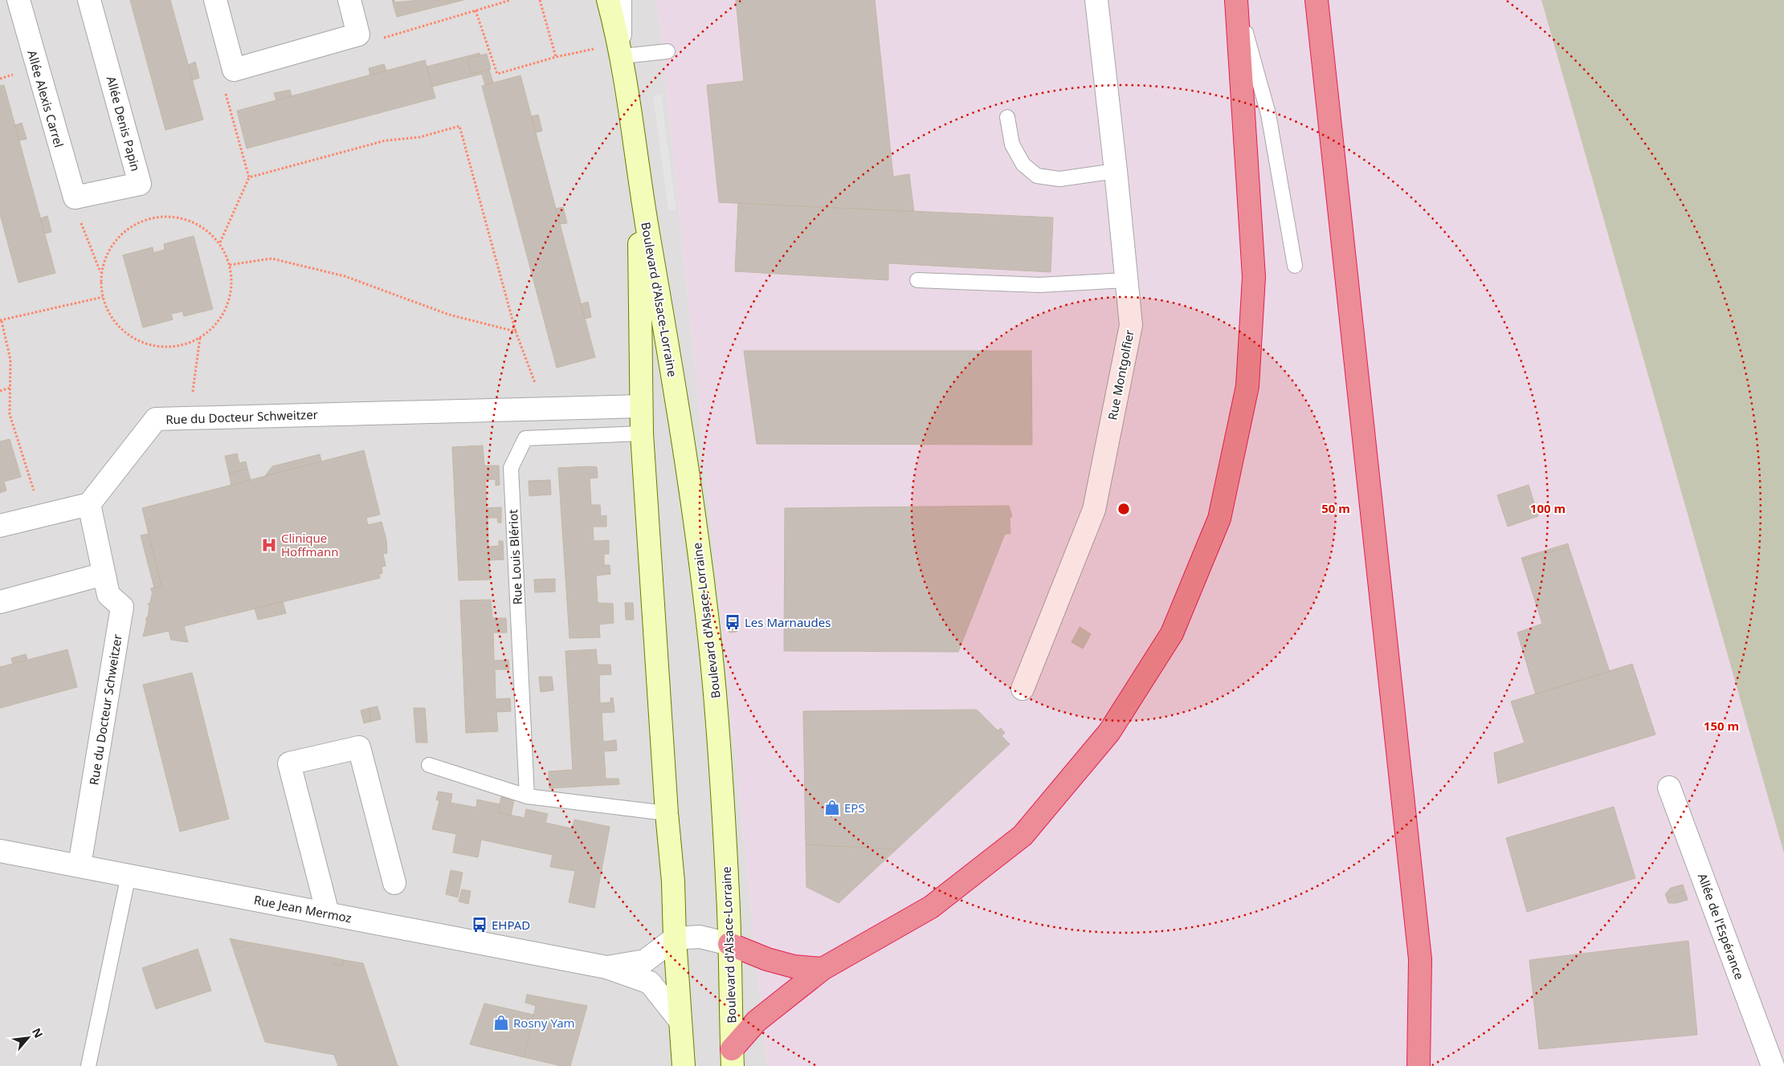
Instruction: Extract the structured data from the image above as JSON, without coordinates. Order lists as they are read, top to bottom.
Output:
{
  "streets": {
    "main road": ["Boulevard d'Alsace-Lorraine"],
    "street": [
      "Allée Alexis Carrel",
      "Allée Denis Papin",
      "Rue Montgolfier",
      "Rue du Docteur Schweitzer",
      "Rue Jean Mermoz",
      "Allée de l'Espérance"
    ],
    "lane": ["Rue Louis Blériot"]
  },
  "crossings": [
    ["Allée Alexis Carrel", "Allée Denis Papin"],
    ["Boulevard d'Alsace-Lorraine", "Rue du Docteur Schweitzer"],
    ["Boulevard d'Alsace-Lorraine", "Rue Louis Blériot"],
    ["Boulevard d'Alsace-Lorraine", "Rue Jean Mermoz"],
    ["Rue du Docteur Schweitzer", "Rue Jean Mermoz"]
  ],
  "places": {
    "hospital": ["Clinique Hoffmann"],
    "bus stop": ["Les Marnaudes", "EHPAD"],
    "shop": ["EPS", "Rosny Yam"]
  },
  "north": "top right",
  "rings": ["50 m", "100 m", "150 m"]
}
